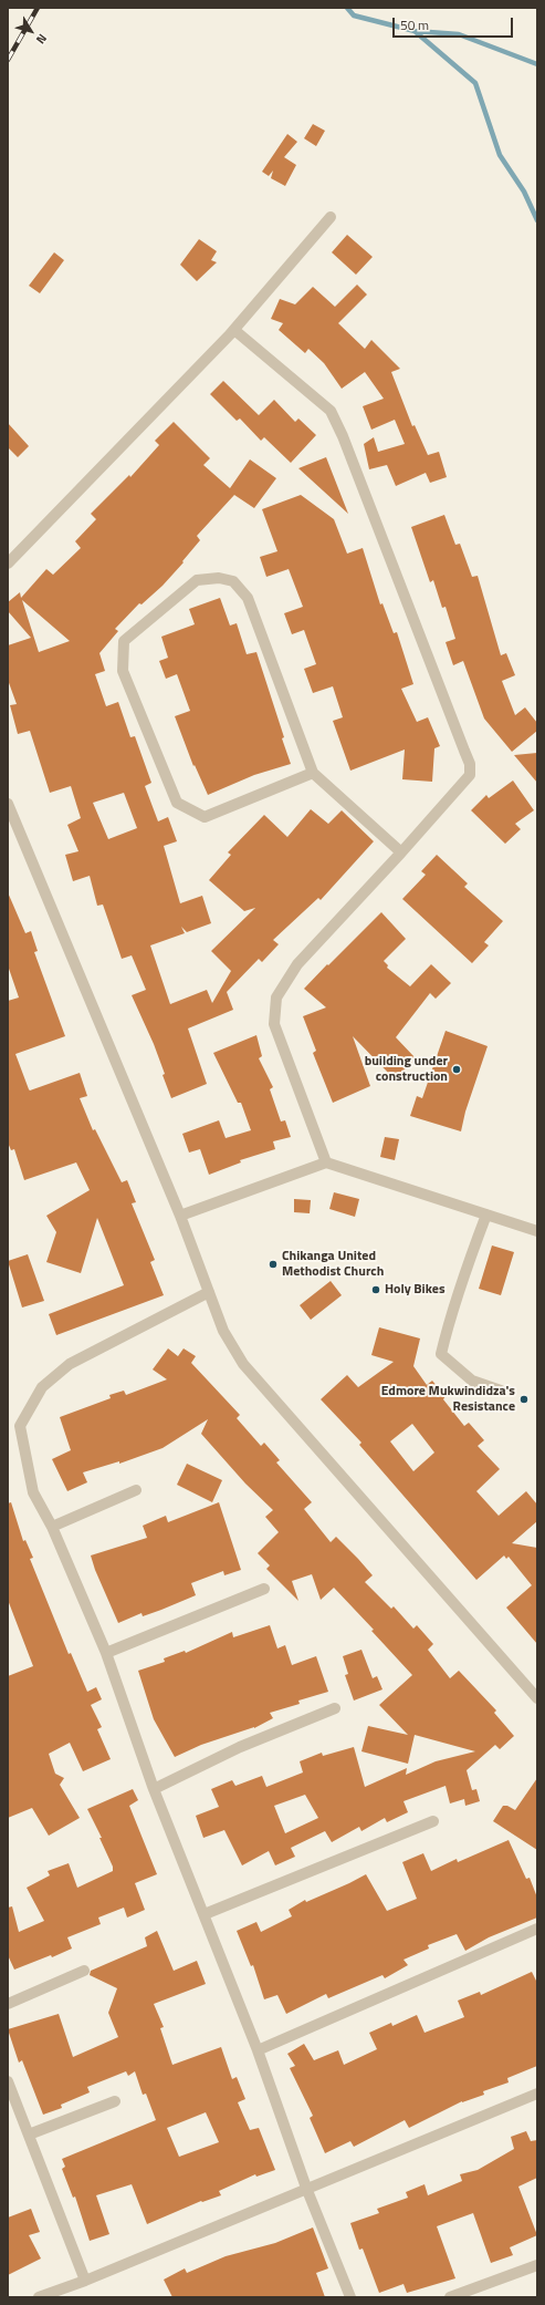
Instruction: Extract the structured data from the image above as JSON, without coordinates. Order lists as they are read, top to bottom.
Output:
{
  "places": [
    "building under construction",
    "Chikanga United Methodist Church",
    "Holy Bikes",
    "Edmore Mukwindidza's Resistance"
  ],
  "scale_bar": "50 m",
  "north": "bottom right"
}
